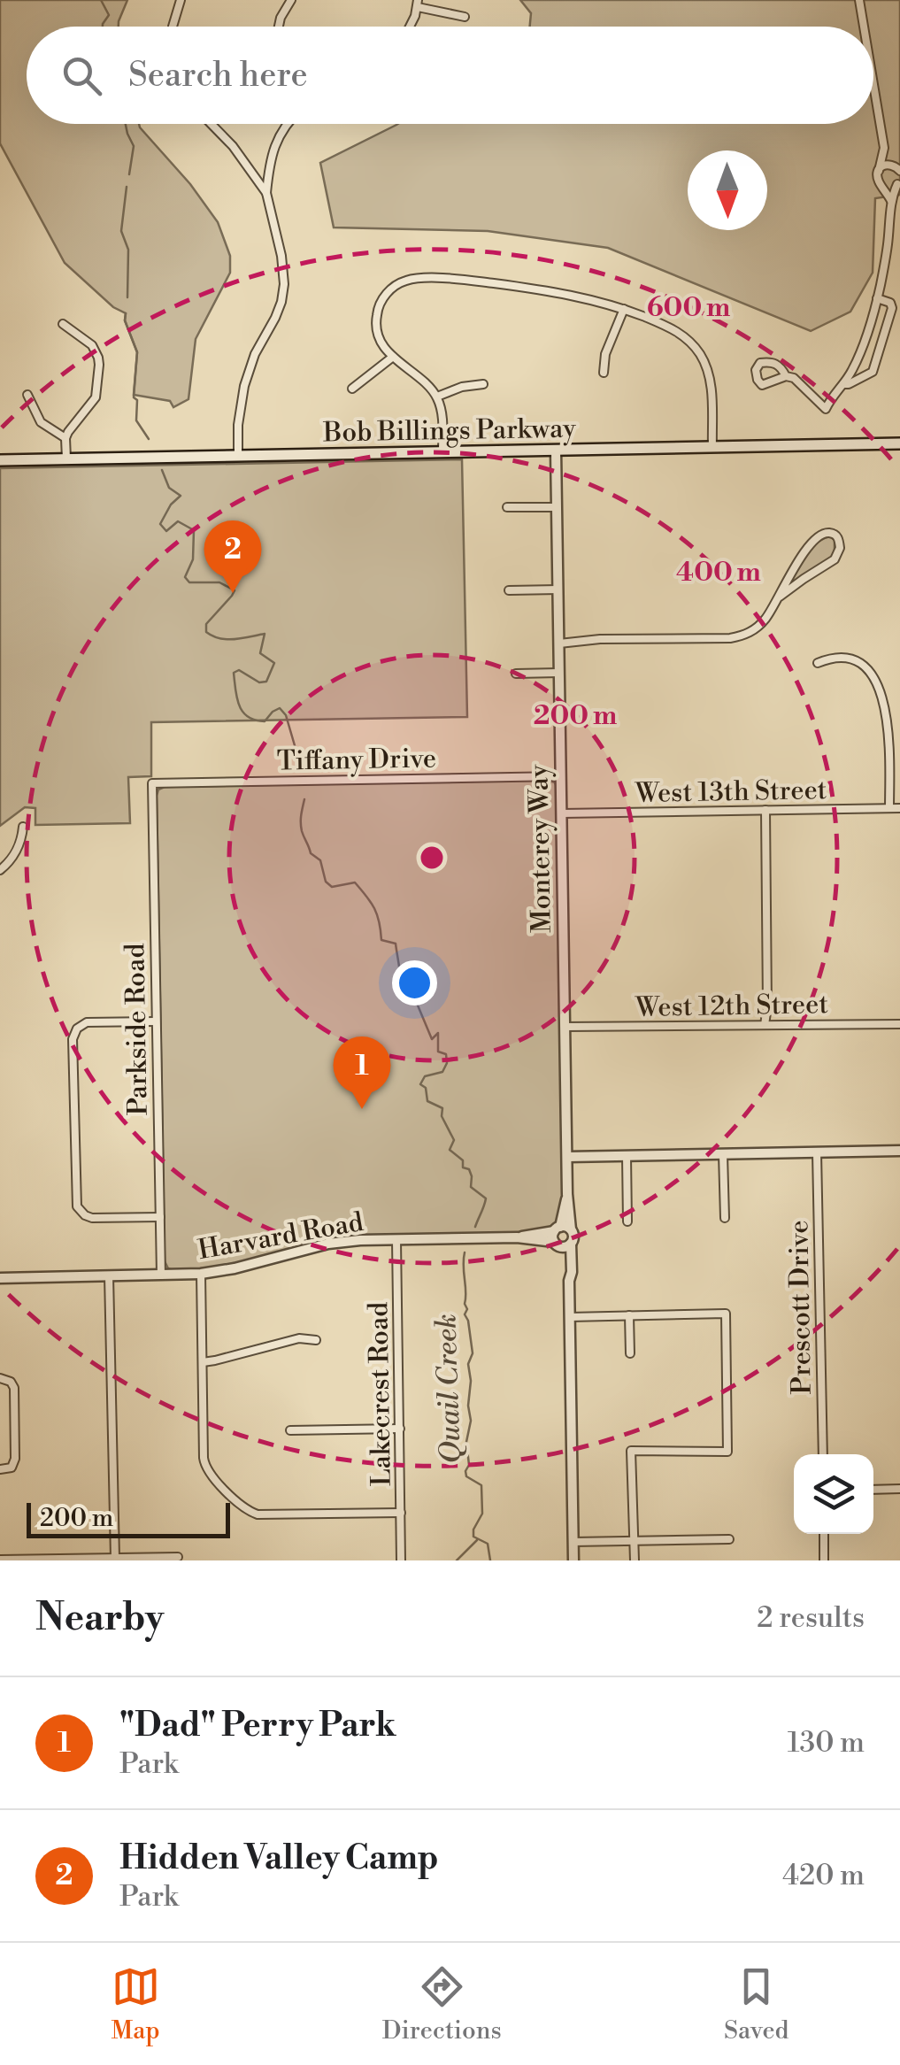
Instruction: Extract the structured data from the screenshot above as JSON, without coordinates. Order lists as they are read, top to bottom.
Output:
{
  "streets": {
    "main road": ["Bob Billings Parkway"],
    "street": [
      "Tiffany Drive",
      "West 13th Street",
      "Monterey Way",
      "West 12th Street",
      "Parkside Road",
      "Harvard Road",
      "Prescott Drive",
      "Lakecrest Road"
    ]
  },
  "crossings": [
    ["Bob Billings Parkway", "Monterey Way"],
    ["Tiffany Drive", "Monterey Way"],
    ["Tiffany Drive", "Parkside Road"],
    ["West 13th Street", "Monterey Way"],
    ["Monterey Way", "West 12th Street"],
    ["Monterey Way", "Harvard Road"],
    ["Parkside Road", "Harvard Road"],
    ["Harvard Road", "Lakecrest Road"]
  ],
  "water": ["Quail Creek"],
  "scale_bar": "200 m",
  "north": "bottom",
  "page": {
    "search": "Search here",
    "pins": ["2", "1"],
    "scale": "200 m",
    "heading": ["Nearby", "2 results"],
    "list": [
      {
        "mark": "1",
        "name": "\"Dad\" Perry Park",
        "note": "Park",
        "value": "130 m"
      },
      {
        "mark": "2",
        "name": "Hidden Valley Camp",
        "note": "Park",
        "value": "420 m"
      }
    ],
    "nav": ["Map", "Directions", "Saved"]
  },
  "rings": ["600 m", "400 m", "200 m"]
}
